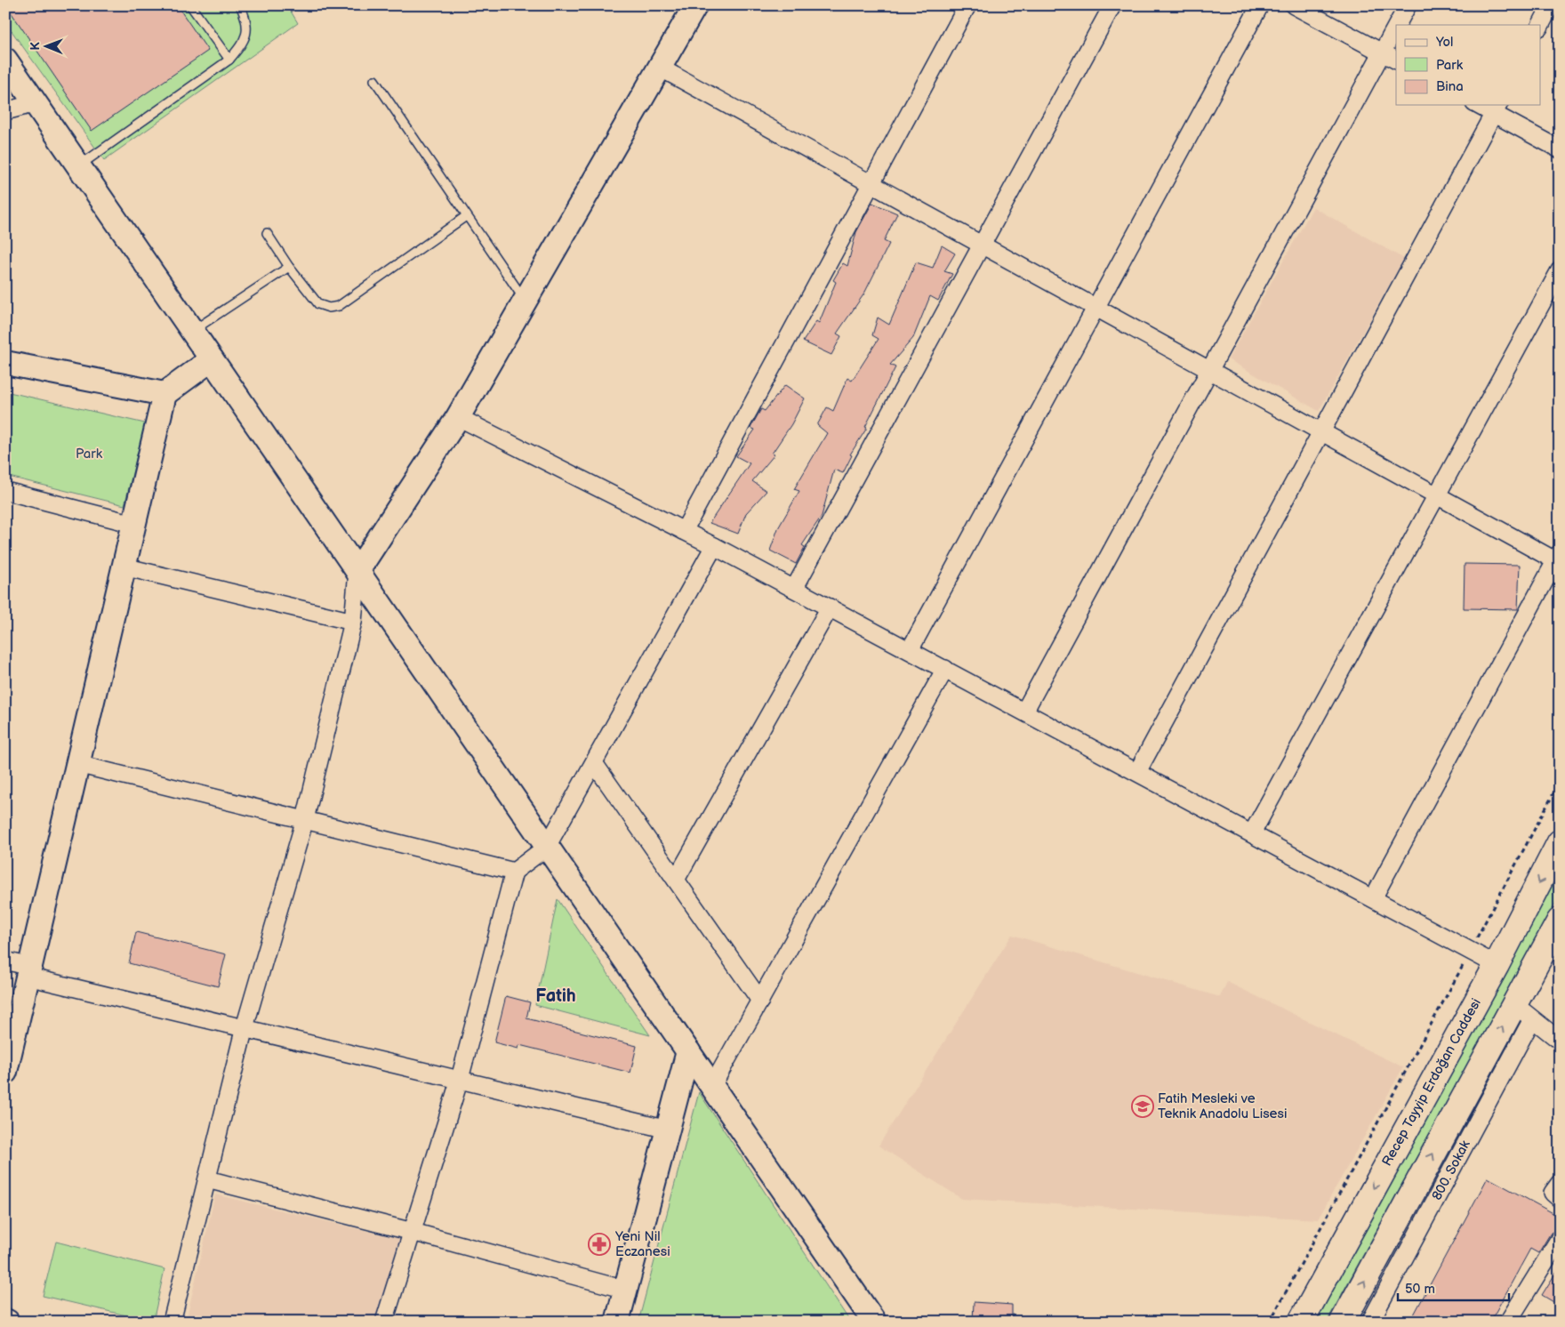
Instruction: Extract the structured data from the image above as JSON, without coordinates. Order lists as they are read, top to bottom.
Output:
{
  "streets": {
    "main road": ["Recep Tayyip Erdoğan Caddesi"],
    "street": ["800. Sokak"]
  },
  "districts": ["Fatih"],
  "parks": ["Park"],
  "places": {
    "school or university": ["Fatih Mesleki ve Teknik Anadolu Lisesi"],
    "pharmacy": ["Yeni Nil Eczanesi"]
  },
  "legend": ["Yol", "Park", "Bina"],
  "scale_bar": "50 m",
  "north": "left"
}
